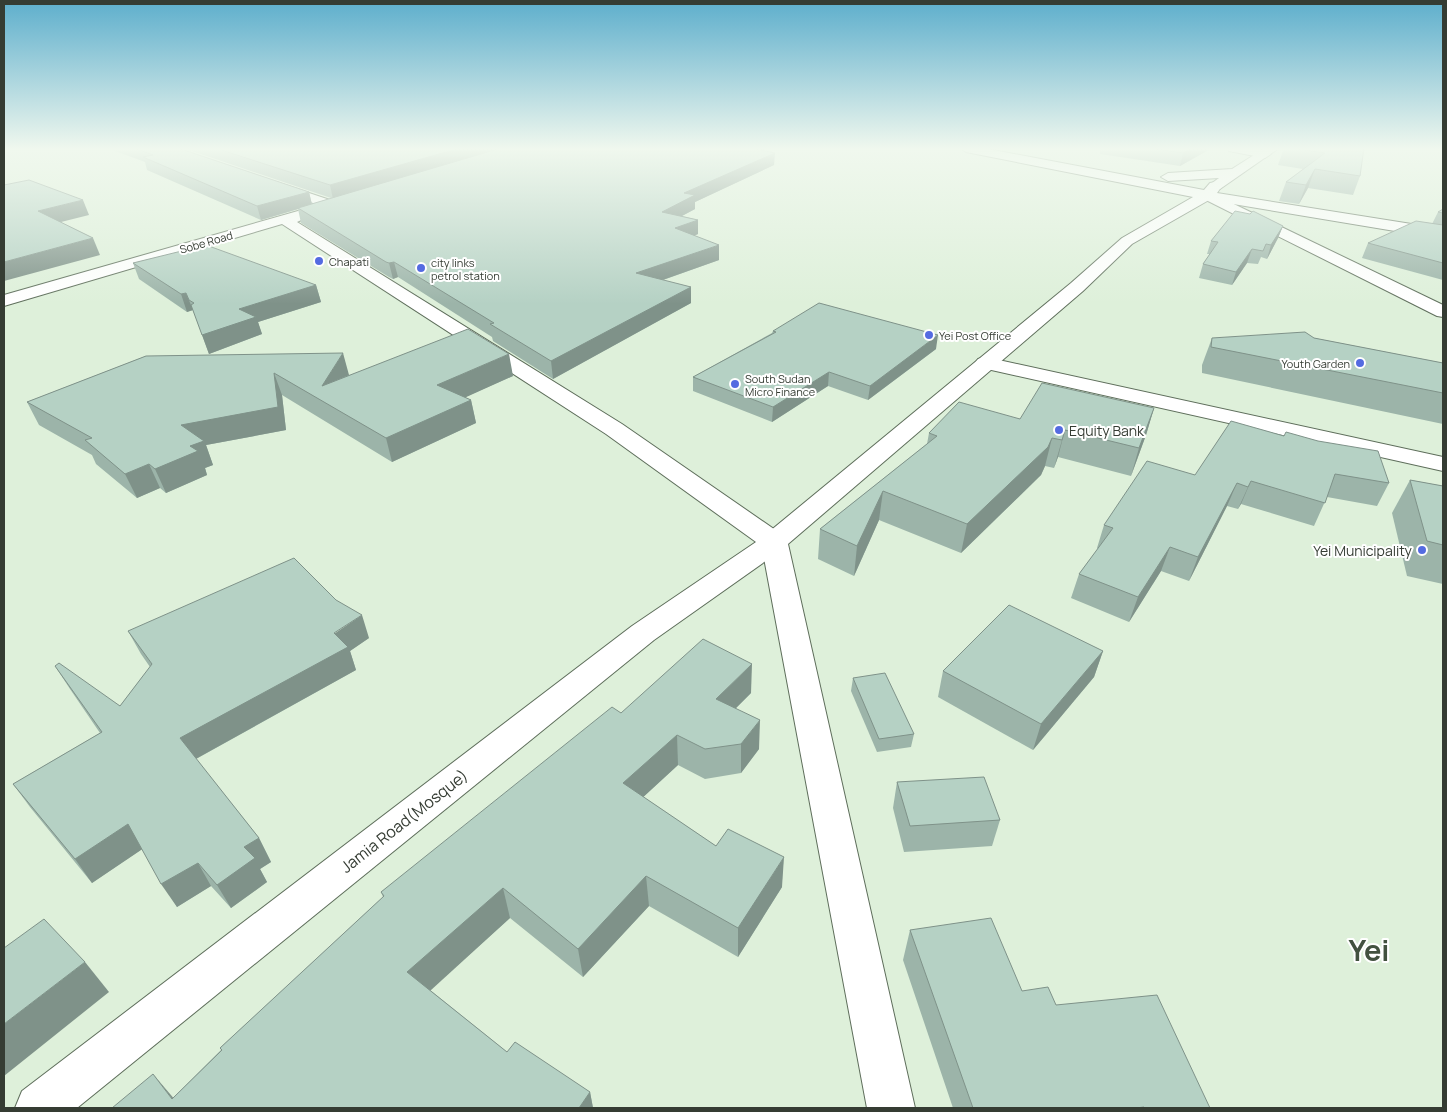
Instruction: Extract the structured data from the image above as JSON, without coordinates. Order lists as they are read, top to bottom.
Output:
{
  "streets": {
    "street": ["Sobe Road", "Jamia Road(Mosque)"]
  },
  "districts": ["Yei"],
  "places": [
    "Chapati",
    "city links petrol station",
    "Yei Post Office",
    "Youth Garden",
    "South Sudan Micro Finance",
    "Equity Bank",
    "Yei Municipality"
  ]
}
